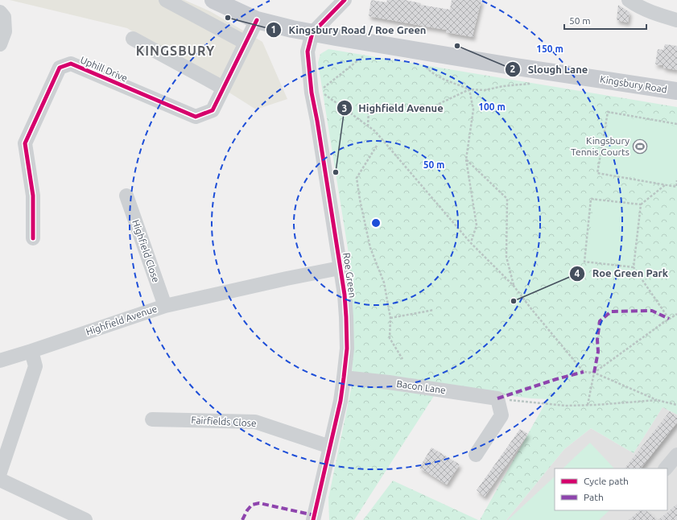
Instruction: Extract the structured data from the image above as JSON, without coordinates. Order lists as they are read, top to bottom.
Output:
{
  "streets": {
    "main road": ["Kingsbury Road"],
    "street": [
      "Uphill Drive",
      "Highfield Close",
      "Roe Green",
      "Highfield Avenue",
      "Bacon Lane",
      "Fairfields Close"
    ]
  },
  "crossings": [
    ["Uphill Drive", "Kingsbury Road"],
    ["Kingsbury Road", "Roe Green"],
    ["Highfield Close", "Highfield Avenue"],
    ["Roe Green", "Highfield Avenue"],
    ["Roe Green", "Bacon Lane"],
    ["Roe Green", "Fairfields Close"]
  ],
  "districts": ["KINGSBURY"],
  "places": {
    "other": [
      "Kingsbury Road / Roe Green",
      "Slough Lane",
      "Highfield Avenue",
      "Roe Green Park"
    ],
    "sports": ["Kingsbury Tennis Courts"]
  },
  "legend": ["Cycle path", "Path"],
  "scale_bar": "50 m",
  "rings": ["150 m", "100 m", "50 m"]
}
